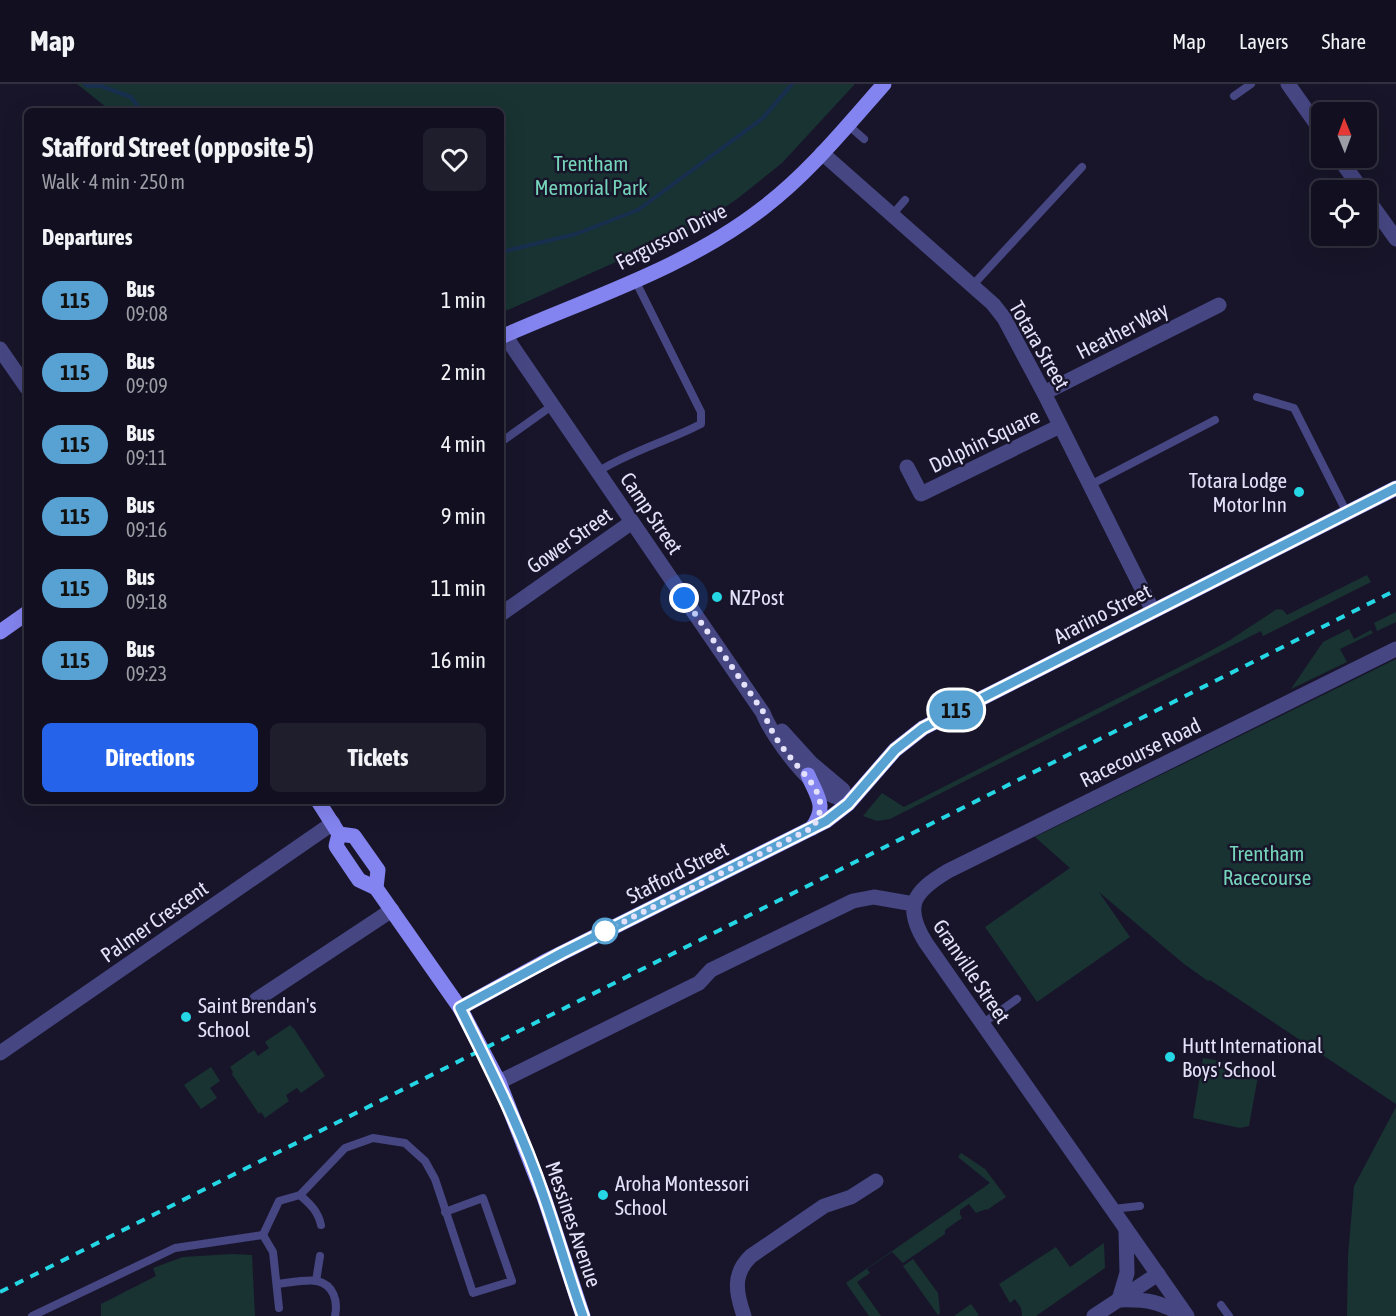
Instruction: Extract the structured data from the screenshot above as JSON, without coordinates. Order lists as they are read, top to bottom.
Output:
{
  "streets": {
    "street": [
      "Fergusson Drive",
      "Heather Way",
      "Totara Street",
      "Dolphin Square",
      "Camp Street",
      "Gower Street",
      "Ararino Street",
      "Racecourse Road",
      "Stafford Street",
      "Palmer Crescent",
      "Granville Street",
      "Messines Avenue"
    ]
  },
  "crossings": [
    ["Fergusson Drive", "Totara Street"],
    ["Fergusson Drive", "Camp Street"],
    ["Heather Way", "Totara Street"],
    ["Totara Street", "Dolphin Square"],
    ["Totara Street", "Ararino Street"],
    ["Camp Street", "Gower Street"],
    ["Camp Street", "Ararino Street"],
    ["Camp Street", "Stafford Street"],
    ["Ararino Street", "Stafford Street"],
    ["Racecourse Road", "Granville Street"],
    ["Stafford Street", "Messines Avenue"],
    ["Palmer Crescent", "Messines Avenue"],
    ["Granville Street", "Messines Avenue"]
  ],
  "parks": ["Trentham Memorial Park", "Trentham Racecourse"],
  "places": [
    "Totara Lodge Motor Inn",
    "NZPost",
    "Saint Brendan's School",
    "Hutt International Boys' School",
    "Aroha Montessori School"
  ],
  "lines": ["bus line 115"],
  "north": "top",
  "page": {
    "header": "Map",
    "nav": ["Map", "Layers", "Share"],
    "on_map": "115",
    "heading": [
      ["Stafford Street (opposite 5)", "Walk · 4 min · 250 m"],
      "Departures"
    ],
    "list": [
      {
        "mark": "115",
        "name": "Bus",
        "note": "09:08",
        "value": "1 min"
      },
      {
        "mark": "115",
        "name": "Bus",
        "note": "09:09",
        "value": "2 min"
      },
      {
        "mark": "115",
        "name": "Bus",
        "note": "09:11",
        "value": "4 min"
      },
      {
        "mark": "115",
        "name": "Bus",
        "note": "09:16",
        "value": "9 min"
      },
      {
        "mark": "115",
        "name": "Bus",
        "note": "09:18",
        "value": "11 min"
      },
      {
        "mark": "115",
        "name": "Bus",
        "note": "09:23",
        "value": "16 min"
      }
    ],
    "buttons": ["Directions", "Tickets"]
  }
}
